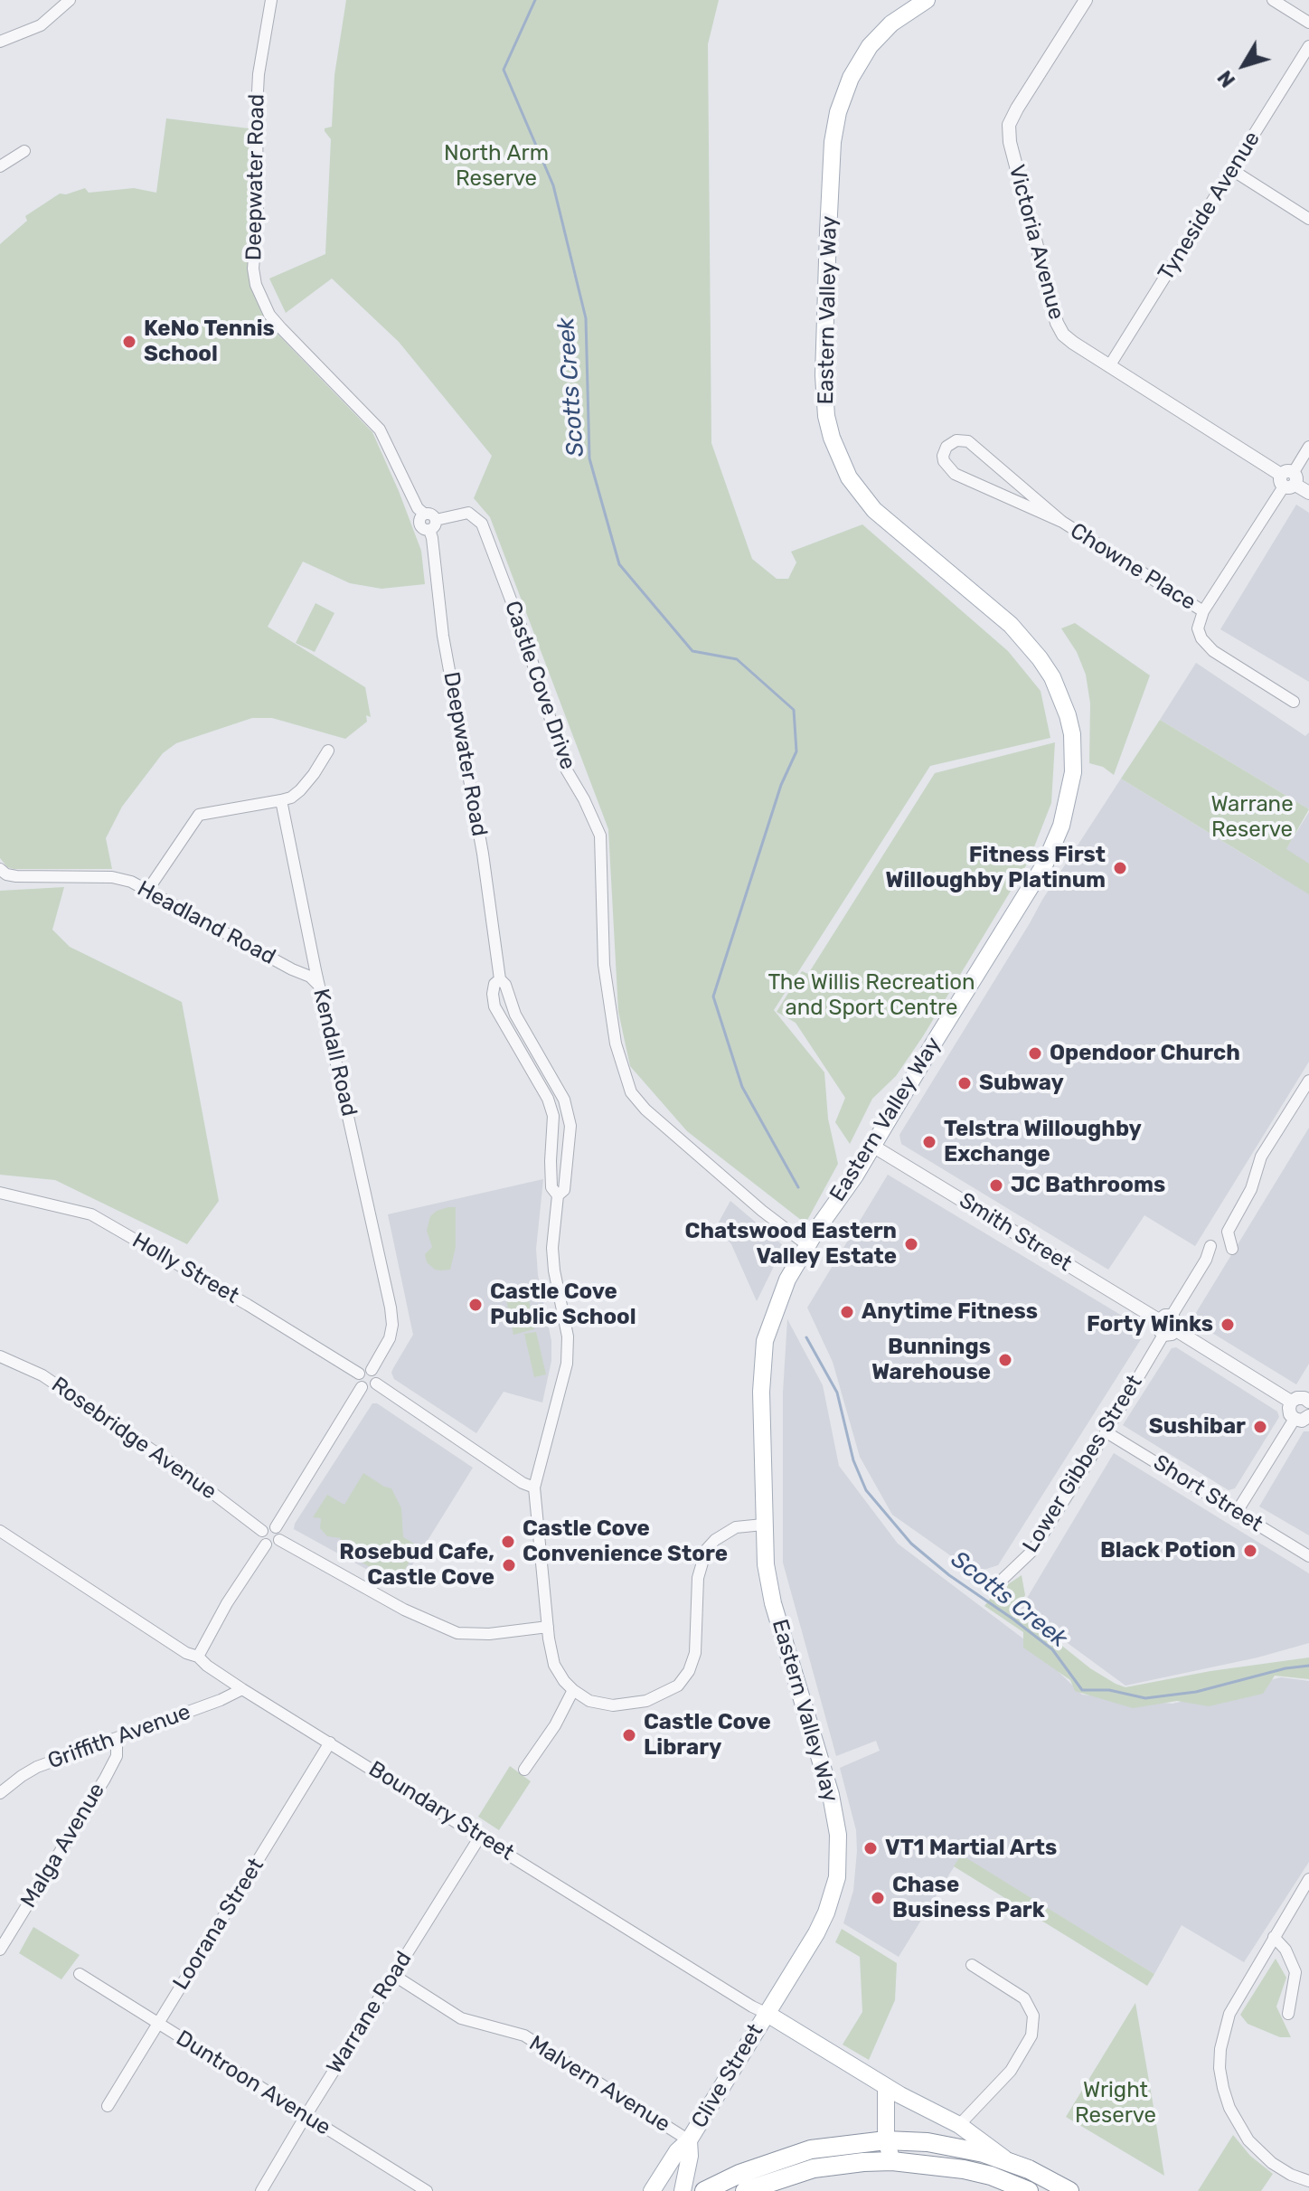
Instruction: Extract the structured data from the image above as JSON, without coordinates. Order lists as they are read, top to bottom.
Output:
{
  "streets": {
    "highway": ["Boundary Street"],
    "main road": ["Eastern Valley Way", "Clive Street"],
    "street": [
      "Deepwater Road",
      "Tyneside Avenue",
      "Victoria Avenue",
      "Chowne Place",
      "Castle Cove Drive",
      "Headland Road",
      "Kendall Road",
      "Smith Street",
      "Holly Street",
      "Rosebridge Avenue",
      "Lower Gibbes Street",
      "Short Street",
      "Griffith Avenue",
      "Malga Avenue",
      "Loorana Street",
      "Warrane Road",
      "Duntroon Avenue",
      "Malvern Avenue"
    ]
  },
  "crossings": [
    ["Deepwater Road", "Castle Cove Drive"],
    ["Tyneside Avenue", "Victoria Avenue"],
    ["Eastern Valley Way", "Castle Cove Drive"],
    ["Eastern Valley Way", "Smith Street"],
    ["Eastern Valley Way", "Boundary Street"],
    ["Eastern Valley Way", "Clive Street"],
    ["Headland Road", "Kendall Road"],
    ["Kendall Road", "Holly Street"],
    ["Lower Gibbes Street", "Short Street"],
    ["Griffith Avenue", "Boundary Street"],
    ["Griffith Avenue", "Malga Avenue"],
    ["Boundary Street", "Loorana Street"],
    ["Boundary Street", "Warrane Road"],
    ["Boundary Street", "Clive Street"],
    ["Loorana Street", "Duntroon Avenue"],
    ["Warrane Road", "Duntroon Avenue"],
    ["Warrane Road", "Malvern Avenue"],
    ["Clive Street", "Malvern Avenue"]
  ],
  "water": ["Scotts Creek"],
  "parks": [
    "North Arm Reserve",
    "Warrane Reserve",
    "The Willis Recreation and Sport Centre",
    "Wright Reserve"
  ],
  "places": [
    "KeNo Tennis School",
    "Fitness First Willoughby Platinum",
    "Opendoor Church",
    "Subway",
    "Telstra Willoughby Exchange",
    "JC Bathrooms",
    "Chatswood Eastern Valley Estate",
    "Castle Cove Public School",
    "Anytime Fitness",
    "Forty Winks",
    "Bunnings Warehouse",
    "Sushibar",
    "Castle Cove Convenience Store",
    "Black Potion",
    "Rosebud Cafe, Castle Cove",
    "Castle Cove Library",
    "VT1 Martial Arts",
    "Chase Business Park"
  ],
  "north": "bottom left"
}
